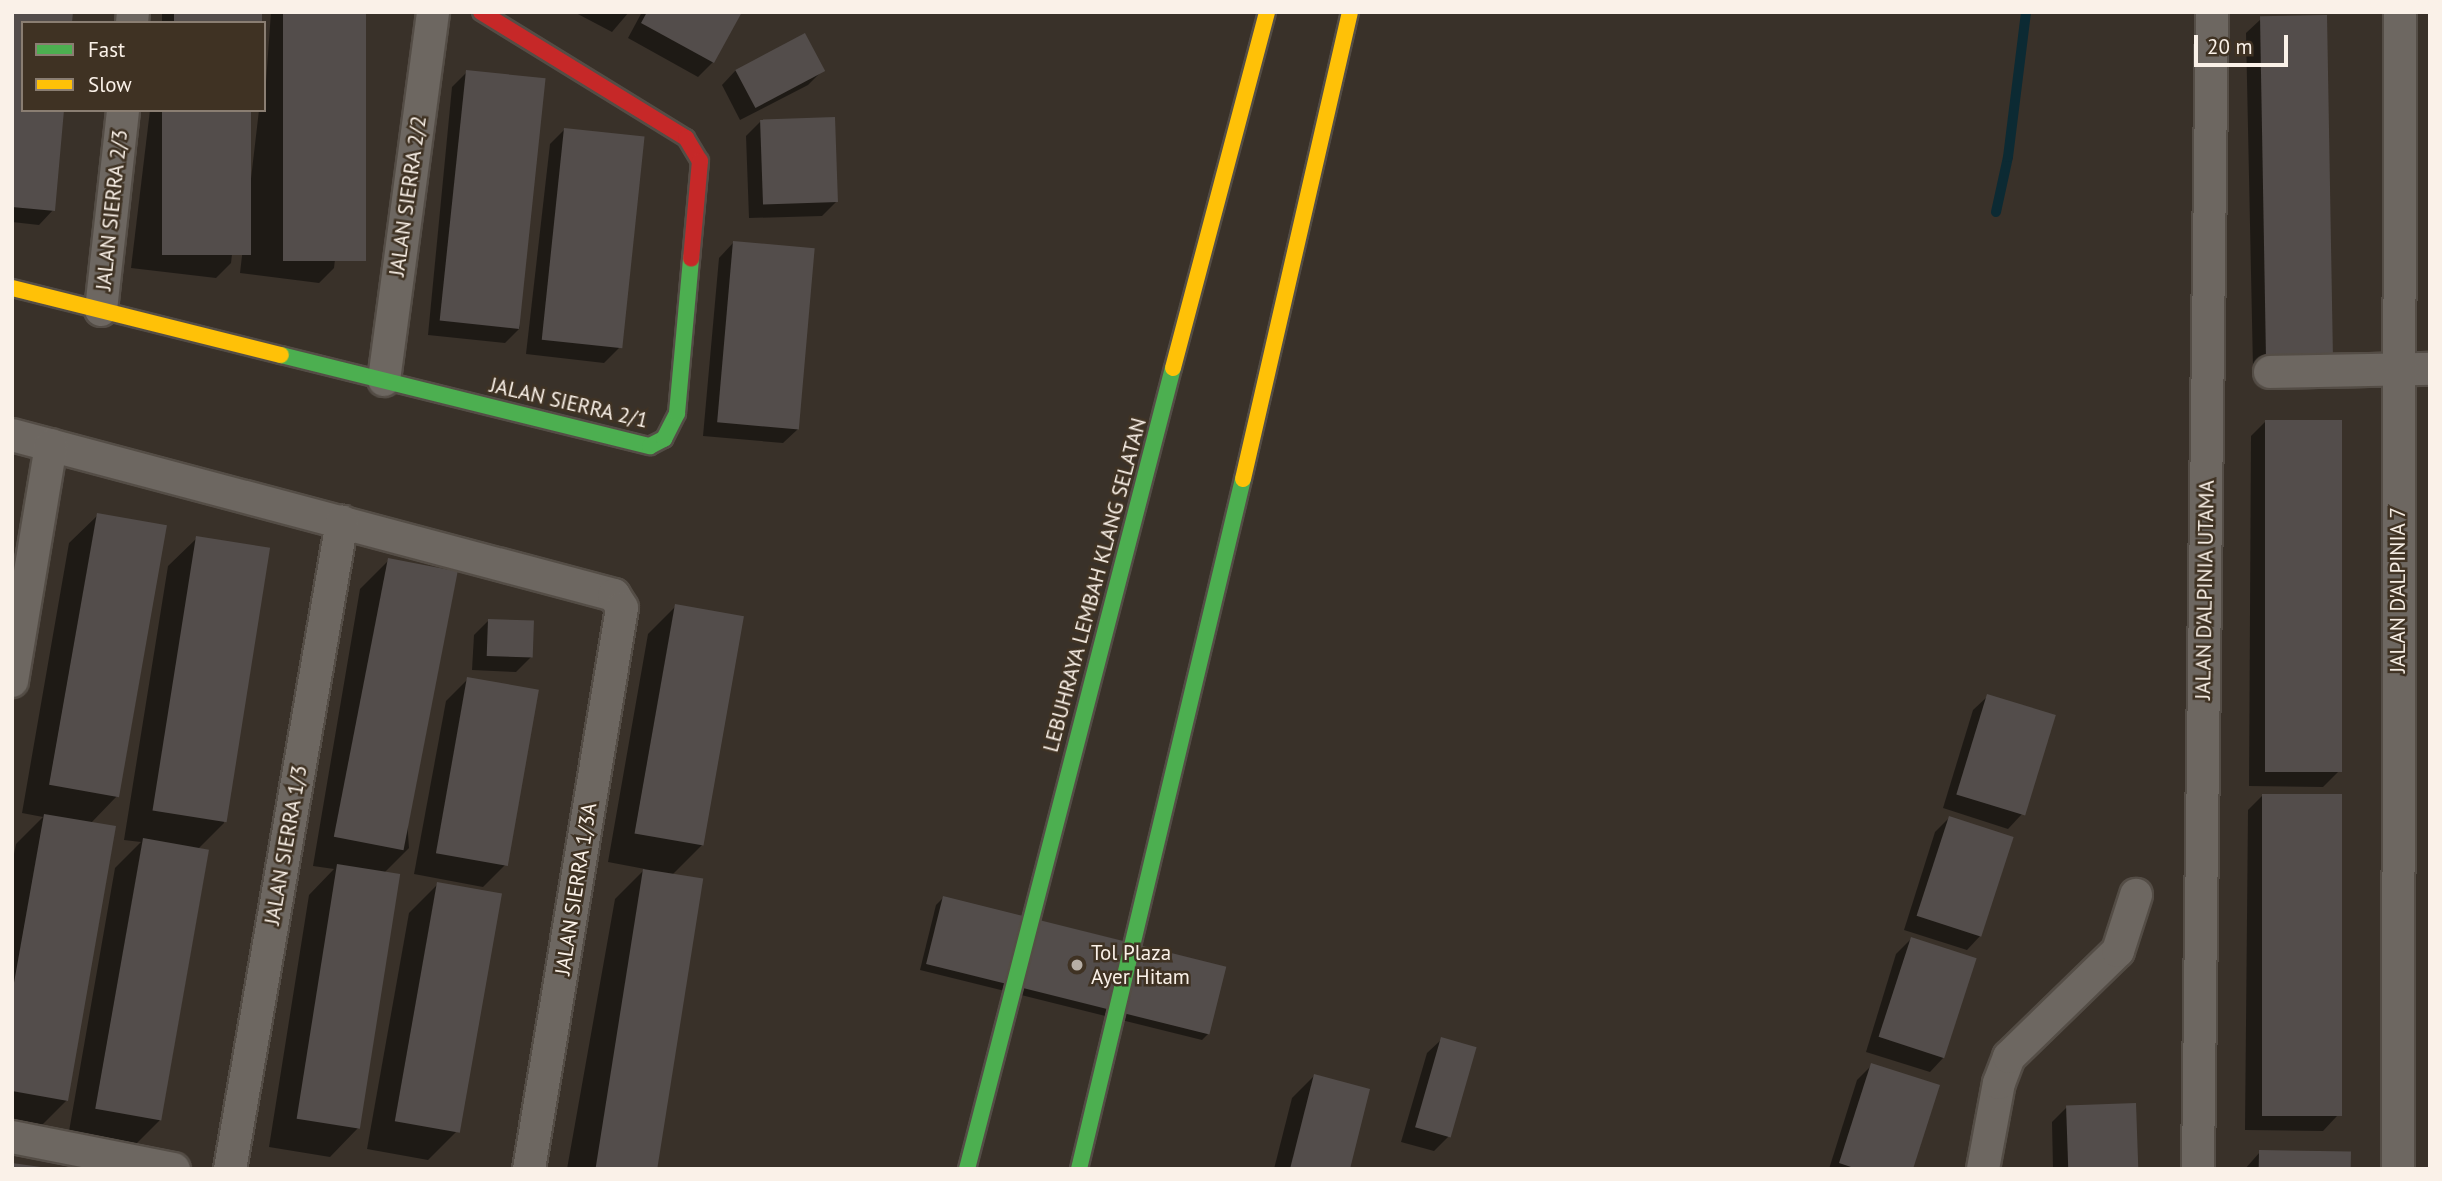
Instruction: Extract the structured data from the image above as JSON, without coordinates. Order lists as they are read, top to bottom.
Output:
{
  "streets": {
    "main road": ["JALAN SIERRA 2/1", "LEBUHRAYA LEMBAH KLANG SELATAN"],
    "street": [
      "JALAN SIERRA 2/2",
      "JALAN SIERRA 2/3",
      "JALAN D'ALPINIA UTAMA",
      "JALAN D'ALPINIA 7",
      "JALAN SIERRA 1/3",
      "JALAN SIERRA 1/3A"
    ]
  },
  "crossings": [
    ["JALAN SIERRA 2/2", "JALAN SIERRA 2/1"],
    ["JALAN SIERRA 2/3", "JALAN SIERRA 2/1"],
    ["JALAN SIERRA 1/3", "JALAN SIERRA 1/3A"]
  ],
  "places": ["Tol Plaza Ayer Hitam"],
  "legend": ["Fast", "Slow"],
  "scale_bar": "20 m"
}
